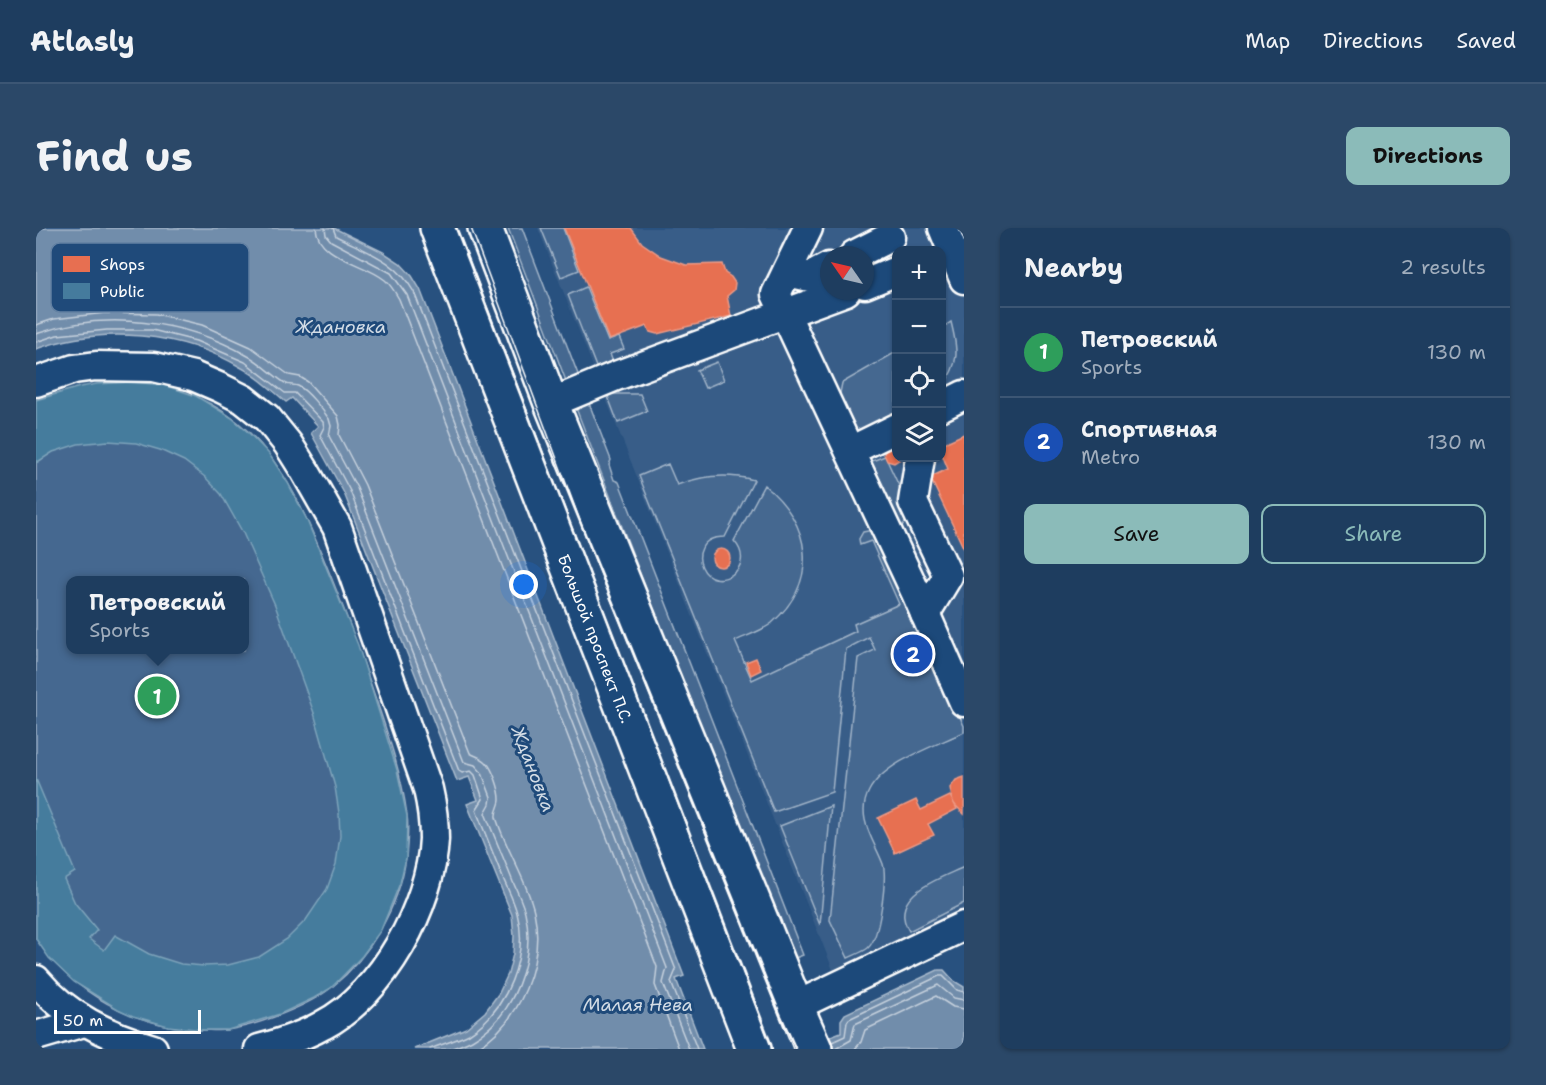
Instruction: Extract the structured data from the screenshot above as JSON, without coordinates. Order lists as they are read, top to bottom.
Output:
{
  "streets": {
    "main road": ["Большой проспект П.С."]
  },
  "water": ["Ждановка", "Малая Нева"],
  "legend": ["Shops", "Public"],
  "scale_bar": "50 m",
  "north": "top left",
  "page": {
    "header": "Atlasly",
    "nav": ["Map", "Directions", "Saved"],
    "buttons": [
      "Directions",
      ["Save", "Share"]
    ],
    "title": "Find us",
    "heading": ["Nearby", "2 results"],
    "map_buttons": ["+", "−"],
    "list": [
      {
        "mark": "1",
        "name": "Петровский",
        "note": "Sports",
        "value": "130 m"
      },
      {
        "mark": "2",
        "name": "Спортивная",
        "note": "Metro",
        "value": "130 m"
      }
    ],
    "popup": ["Петровский", "Sports"],
    "pins": ["2", "1"],
    "scale": "50 m"
  }
}
